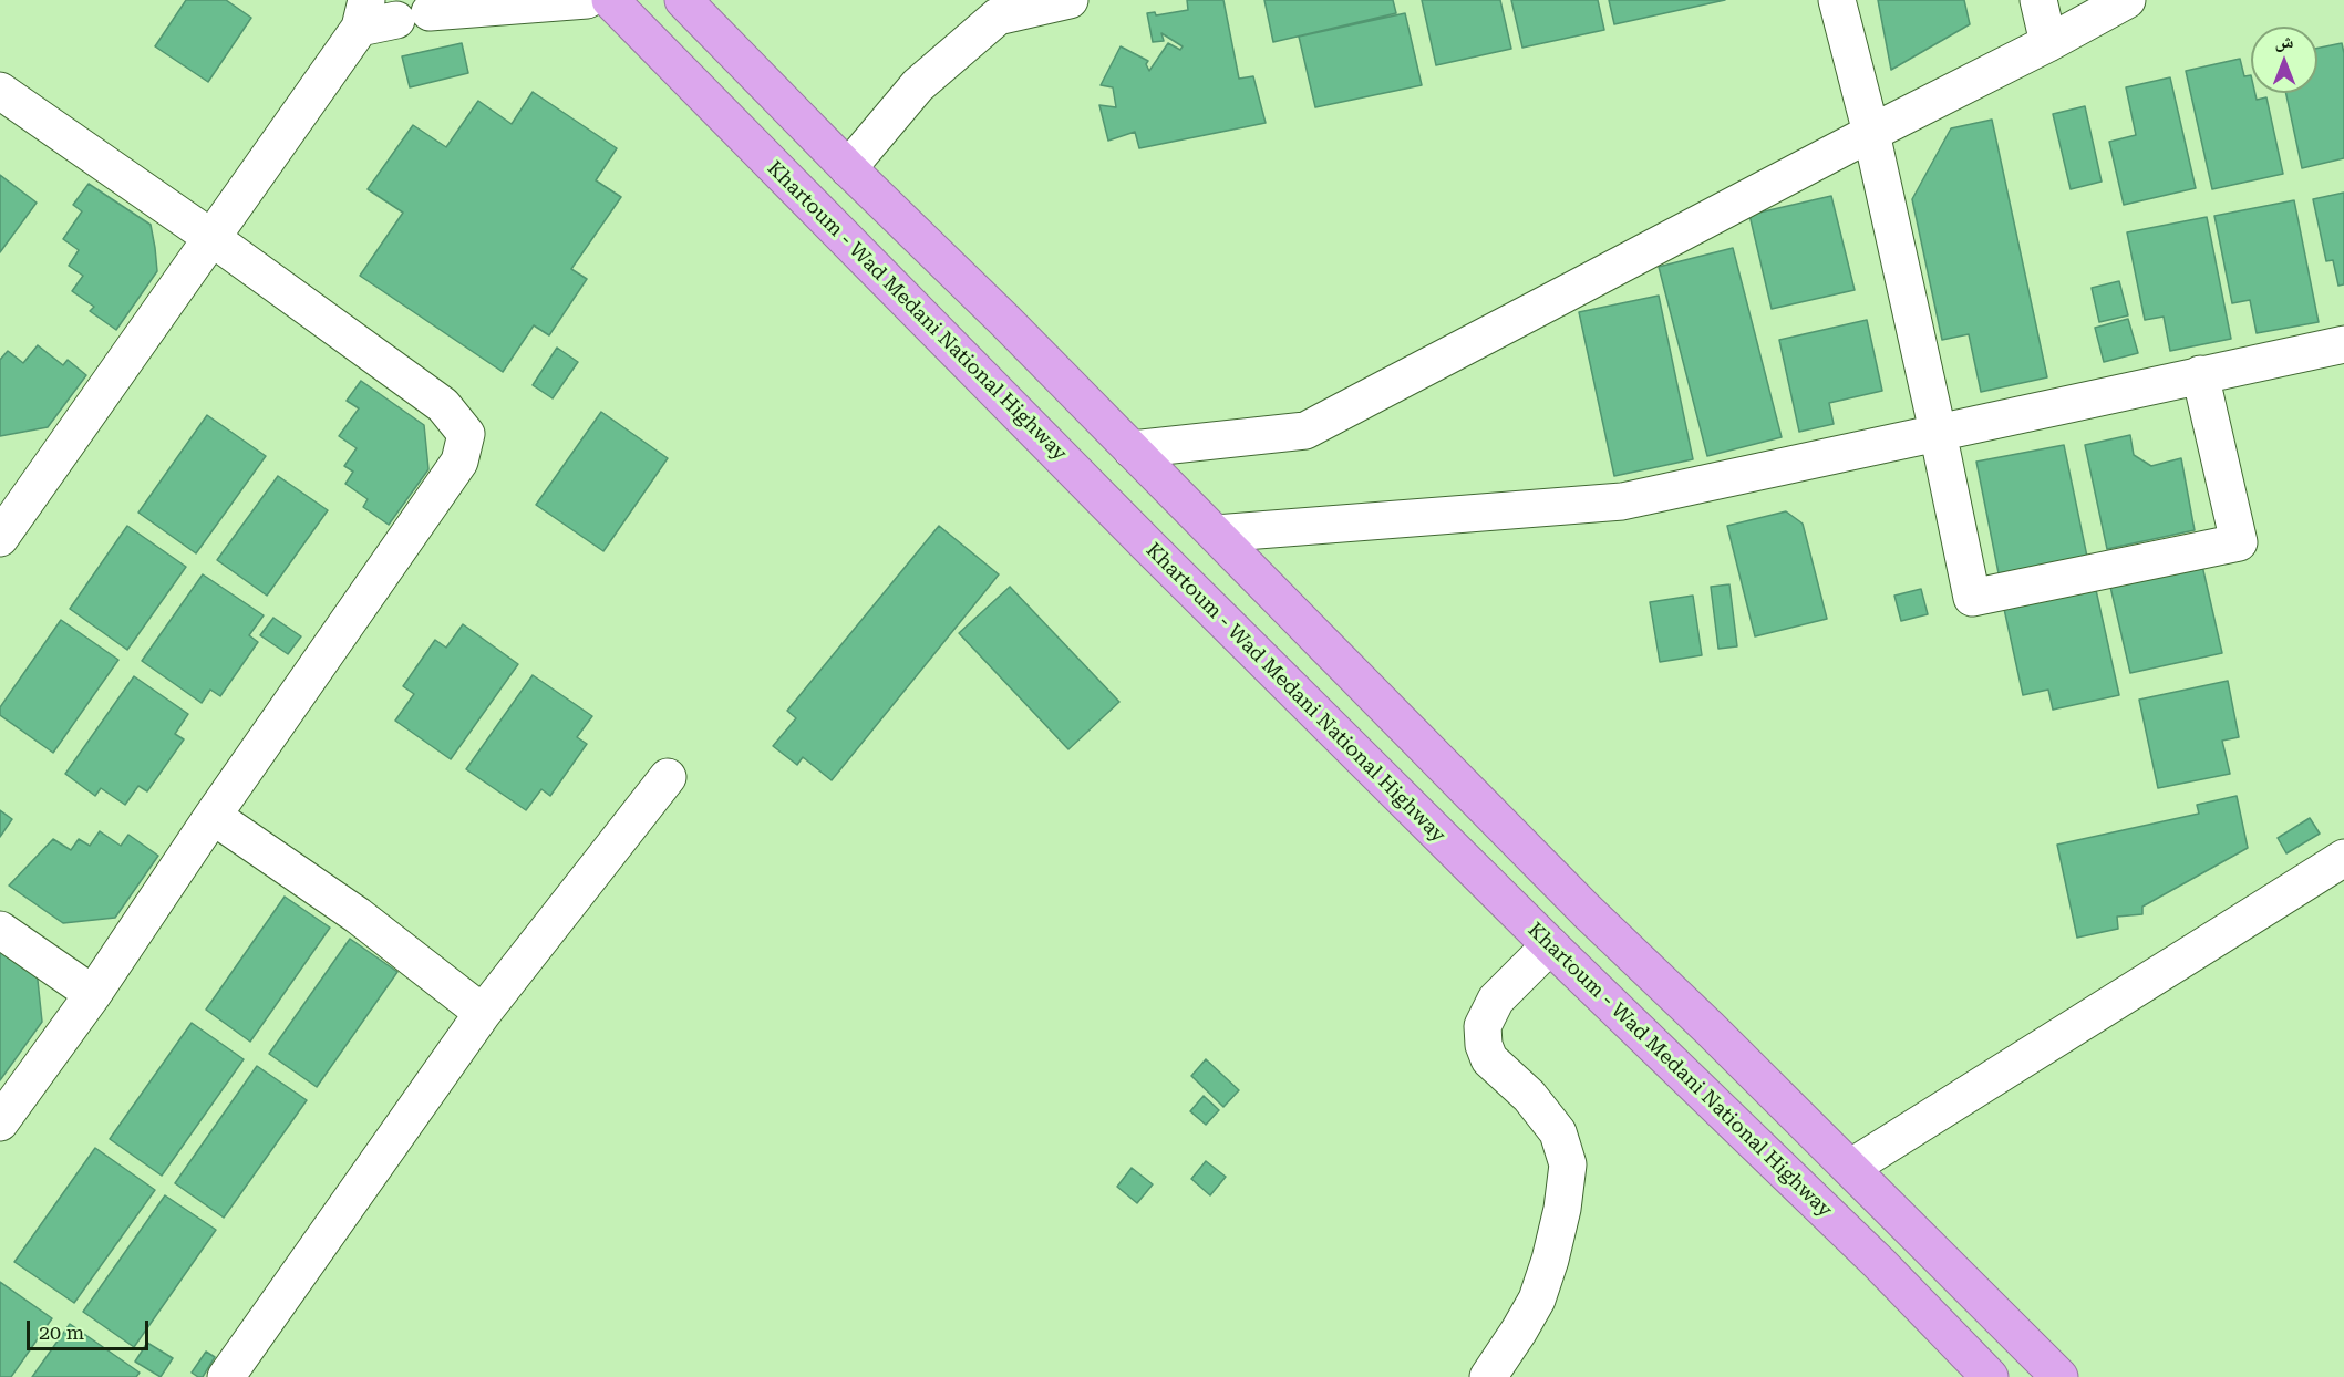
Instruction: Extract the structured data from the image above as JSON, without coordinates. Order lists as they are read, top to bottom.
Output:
{
  "streets": {
    "highway": ["Khartoum - Wad Medani National Highway"]
  },
  "scale_bar": "20 m",
  "north": "top"
}
